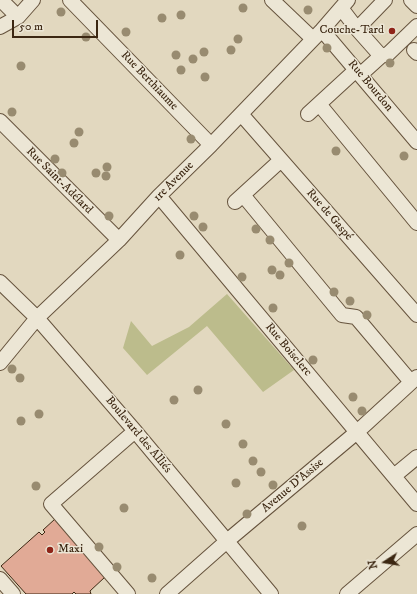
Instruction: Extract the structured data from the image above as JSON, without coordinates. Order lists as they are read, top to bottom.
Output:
{
  "streets": {
    "street": [
      "Rue Berthiaume",
      "Rue Bourdon",
      "Rue Saint-Adélard",
      "1re Avenue",
      "Rue de Gaspé",
      "Rue Boisclerc",
      "Boulevard des Alliés",
      "Avenue D'Assise"
    ]
  },
  "crossings": [
    ["Rue Berthiaume", "1re Avenue"],
    ["Rue Bourdon", "1re Avenue"],
    ["Rue Saint-Adélard", "1re Avenue"],
    ["1re Avenue", "Rue de Gaspé"],
    ["1re Avenue", "Rue Boisclerc"],
    ["1re Avenue", "Boulevard des Alliés"],
    ["Rue Boisclerc", "Avenue D'Assise"],
    ["Boulevard des Alliés", "Avenue D'Assise"]
  ],
  "places": ["Couche-Tard", "Maxi"],
  "scale_bar": "50 m",
  "north": "left"
}
